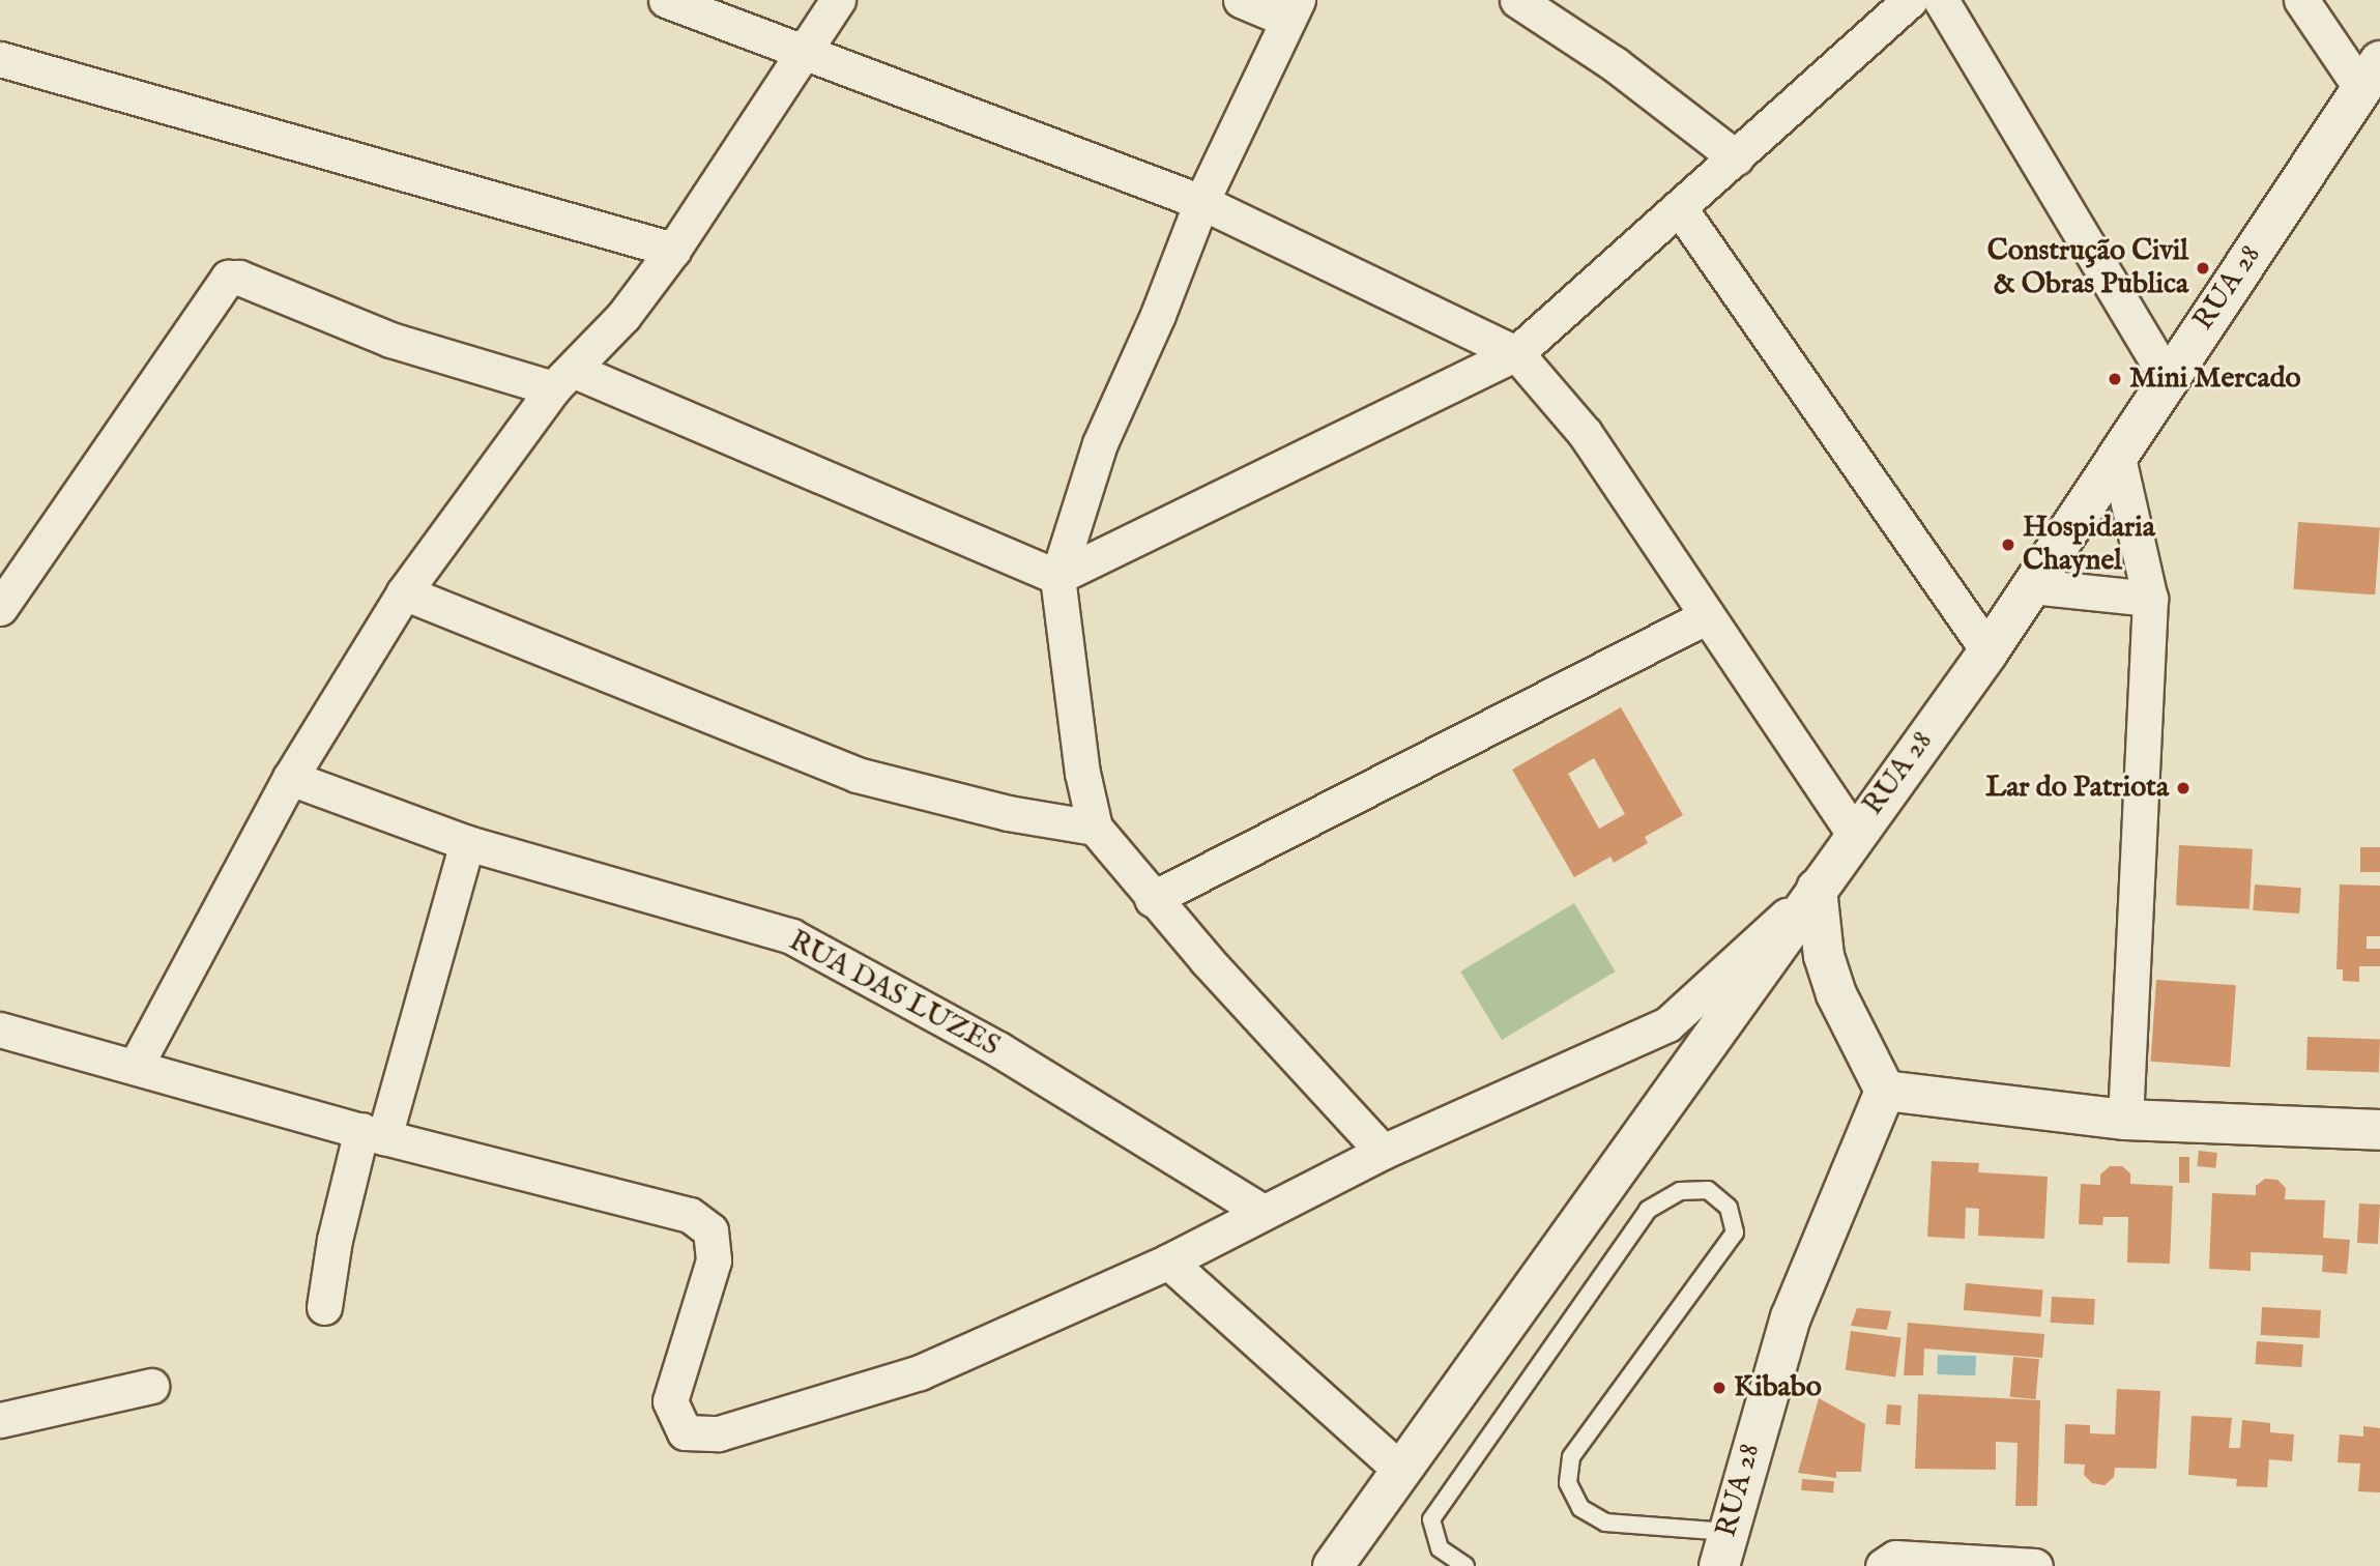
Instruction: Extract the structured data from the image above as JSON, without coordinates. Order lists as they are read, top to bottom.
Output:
{
  "streets": {
    "street": ["RUA 28", "RUA DAS LUZES"]
  },
  "places": [
    "Construção Civil & Obras Publica",
    "Mini Mercado",
    "Hospidaria Chaynel",
    "Lar do Patriota",
    "Kibabo"
  ]
}
